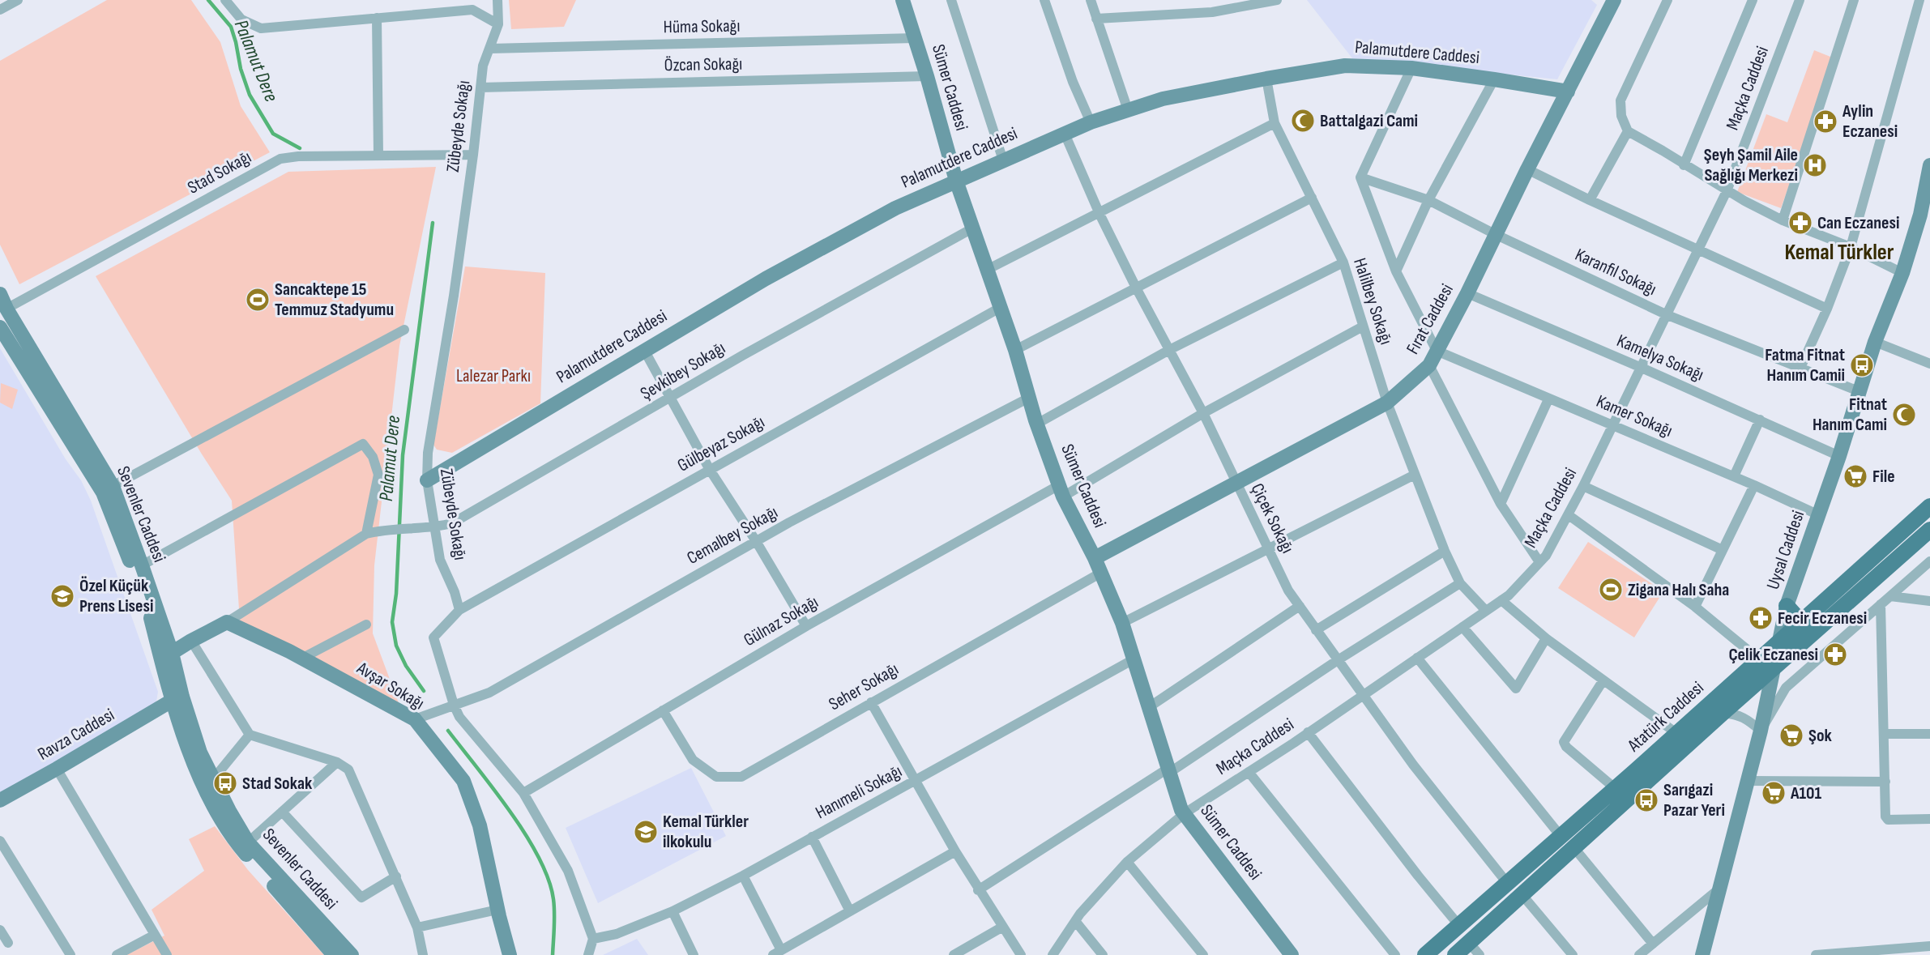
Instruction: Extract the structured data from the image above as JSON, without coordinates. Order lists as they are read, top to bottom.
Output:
{
  "streets": {
    "main road": ["Atatürk Caddesi"],
    "street": [
      "Hüma Sokağı",
      "Palamutdere Caddesi",
      "Özcan Sokağı",
      "Sümer Caddesi",
      "Maçka Caddesi",
      "Zübeyde Sokağı",
      "Stad Sokağı",
      "Karanfil Sokağı",
      "Halilbey Sokağı",
      "Fırat Caddesi",
      "Kamelya Sokağı",
      "Şevkibey Sokağı",
      "Kamer Sokağı",
      "Gülbeyaz Sokağı",
      "Sevenler Caddesi",
      "Çiçek Sokağı",
      "Cemalbey Sokağı",
      "Uysal Caddesi",
      "Gülnaz Sokağı",
      "Avşar Sokağı",
      "Seher Sokağı",
      "Ravza Caddesi",
      "Hanımeli Sokağı"
    ]
  },
  "crossings": [
    ["Hüma Sokağı", "Sümer Caddesi"],
    ["Hüma Sokağı", "Zübeyde Sokağı"],
    ["Palamutdere Caddesi", "Sümer Caddesi"],
    ["Palamutdere Caddesi", "Zübeyde Sokağı"],
    ["Palamutdere Caddesi", "Halilbey Sokağı"],
    ["Palamutdere Caddesi", "Fırat Caddesi"],
    ["Palamutdere Caddesi", "Çiçek Sokağı"],
    ["Özcan Sokağı", "Sümer Caddesi"],
    ["Özcan Sokağı", "Zübeyde Sokağı"],
    ["Sümer Caddesi", "Maçka Caddesi"],
    ["Sümer Caddesi", "Fırat Caddesi"],
    ["Sümer Caddesi", "Şevkibey Sokağı"],
    ["Sümer Caddesi", "Gülbeyaz Sokağı"],
    ["Sümer Caddesi", "Cemalbey Sokağı"],
    ["Sümer Caddesi", "Gülnaz Sokağı"],
    ["Sümer Caddesi", "Seher Sokağı"],
    ["Sümer Caddesi", "Hanımeli Sokağı"],
    ["Maçka Caddesi", "Karanfil Sokağı"],
    ["Maçka Caddesi", "Halilbey Sokağı"],
    ["Maçka Caddesi", "Kamelya Sokağı"],
    ["Maçka Caddesi", "Kamer Sokağı"],
    ["Maçka Caddesi", "Çiçek Sokağı"],
    ["Zübeyde Sokağı", "Stad Sokağı"],
    ["Zübeyde Sokağı", "Şevkibey Sokağı"],
    ["Zübeyde Sokağı", "Gülbeyaz Sokağı"],
    ["Stad Sokağı", "Sevenler Caddesi"],
    ["Karanfil Sokağı", "Fırat Caddesi"],
    ["Karanfil Sokağı", "Uysal Caddesi"],
    ["Halilbey Sokağı", "Fırat Caddesi"],
    ["Halilbey Sokağı", "Gülnaz Sokağı"],
    ["Fırat Caddesi", "Kamelya Sokağı"],
    ["Fırat Caddesi", "Kamer Sokağı"],
    ["Fırat Caddesi", "Çiçek Sokağı"],
    ["Kamelya Sokağı", "Uysal Caddesi"],
    ["Kamer Sokağı", "Uysal Caddesi"],
    ["Sevenler Caddesi", "Ravza Caddesi"],
    ["Çiçek Sokağı", "Gülnaz Sokağı"],
    ["Çiçek Sokağı", "Atatürk Caddesi"],
    ["Cemalbey Sokağı", "Avşar Sokağı"],
    ["Uysal Caddesi", "Atatürk Caddesi"],
    ["Gülnaz Sokağı", "Seher Sokağı"]
  ],
  "districts": ["Kemal Türkler"],
  "water": ["Palamut Dere"],
  "parks": ["Lalezar Parkı"],
  "places": {
    "mosque": ["Battalgazi Cami", "Fitnat Hanım Cami"],
    "pharmacy": [
      "Aylin Eczanesi",
      "Can Eczanesi",
      "Fecir Eczanesi",
      "Çelik Eczanesi"
    ],
    "hospital": ["Şeyh Şamil Aile Sağlığı Merkezi"],
    "sports": ["Sancaktepe 15 Temmuz Stadyumu", "Zigana Halı Saha"],
    "bus stop": ["Fatma Fitnat Hanım Camii", "Stad Sokak", "Sarıgazi Pazar Yeri"],
    "supermarket": ["File", "Şok", "A101"],
    "school or university": ["Özel Küçük Prens Lisesi", "Kemal Türkler ilkokulu"]
  }
}
